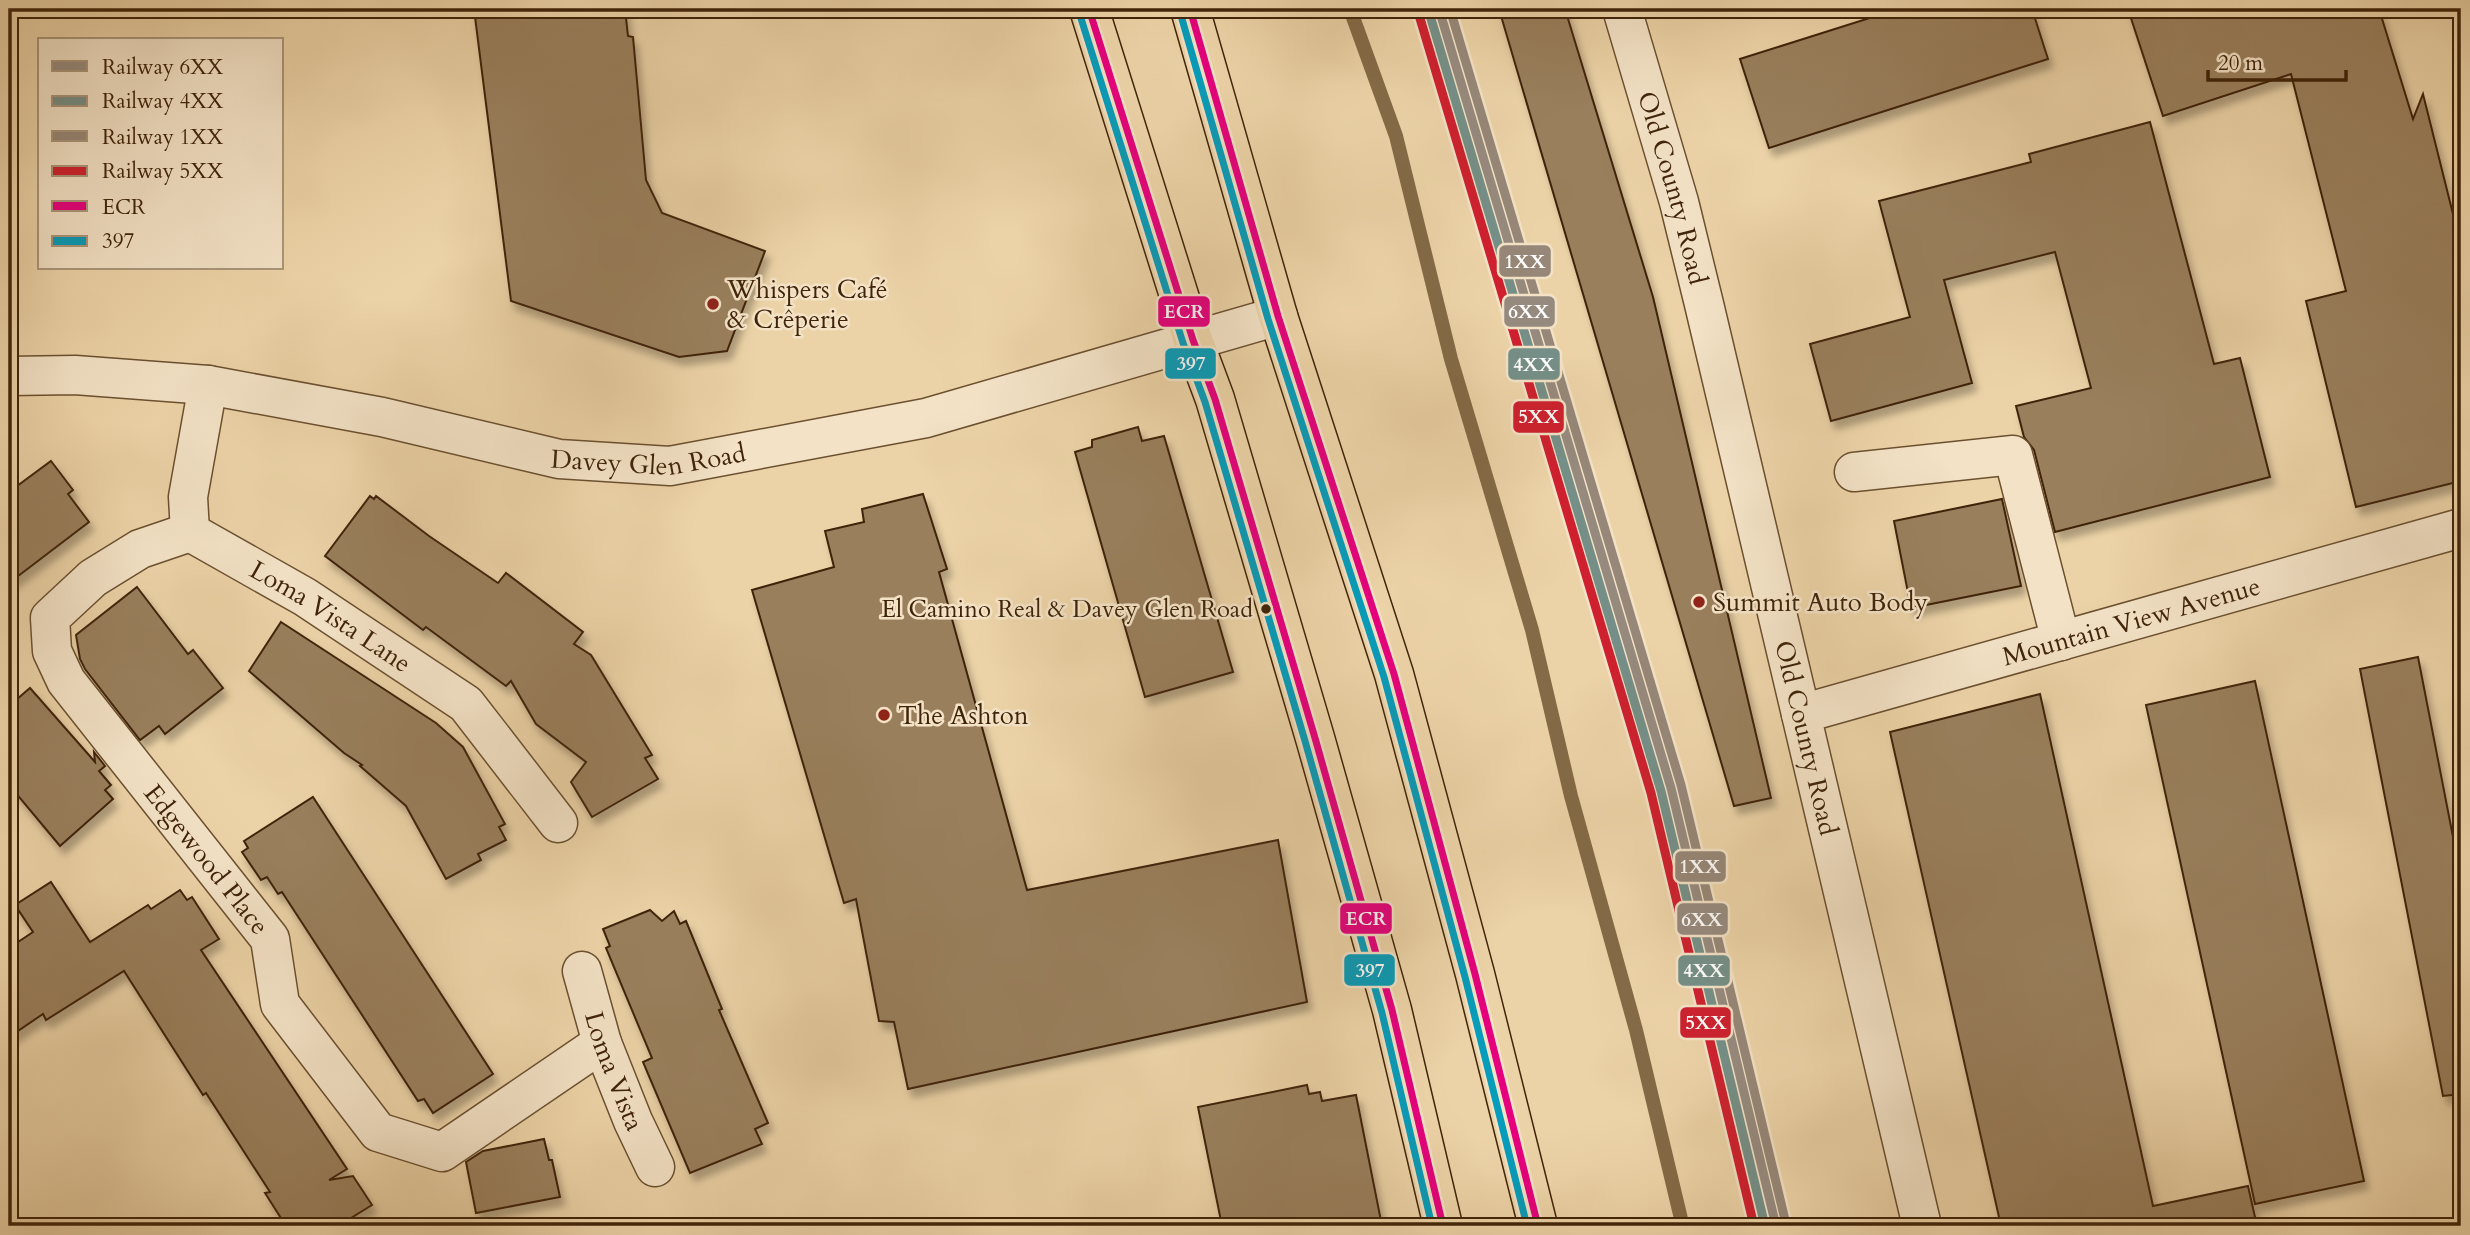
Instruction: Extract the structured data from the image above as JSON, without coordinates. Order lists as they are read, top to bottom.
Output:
{
  "streets": {
    "street": [
      "Old County Road",
      "Davey Glen Road",
      "Loma Vista Lane",
      "Mountain View Avenue",
      "Edgewood Place",
      "Loma Vista"
    ]
  },
  "crossings": [
    ["Old County Road", "Mountain View Avenue"],
    ["Loma Vista Lane", "Edgewood Place"],
    ["Edgewood Place", "Loma Vista"]
  ],
  "places": [
    "Whispers Café & Crêperie",
    "Summit Auto Body",
    "El Camino Real & Davey Glen Road",
    "The Ashton"
  ],
  "lines": [
    "rail line 6XX",
    "rail line 1XX",
    "transit line ECR",
    "rail line 4XX",
    "transit line 397",
    "rail line 5XX"
  ],
  "legend": [
    "Railway 6XX",
    "Railway 4XX",
    "Railway 1XX",
    "Railway 5XX",
    "ECR",
    "397"
  ],
  "scale_bar": "20 m"
}
